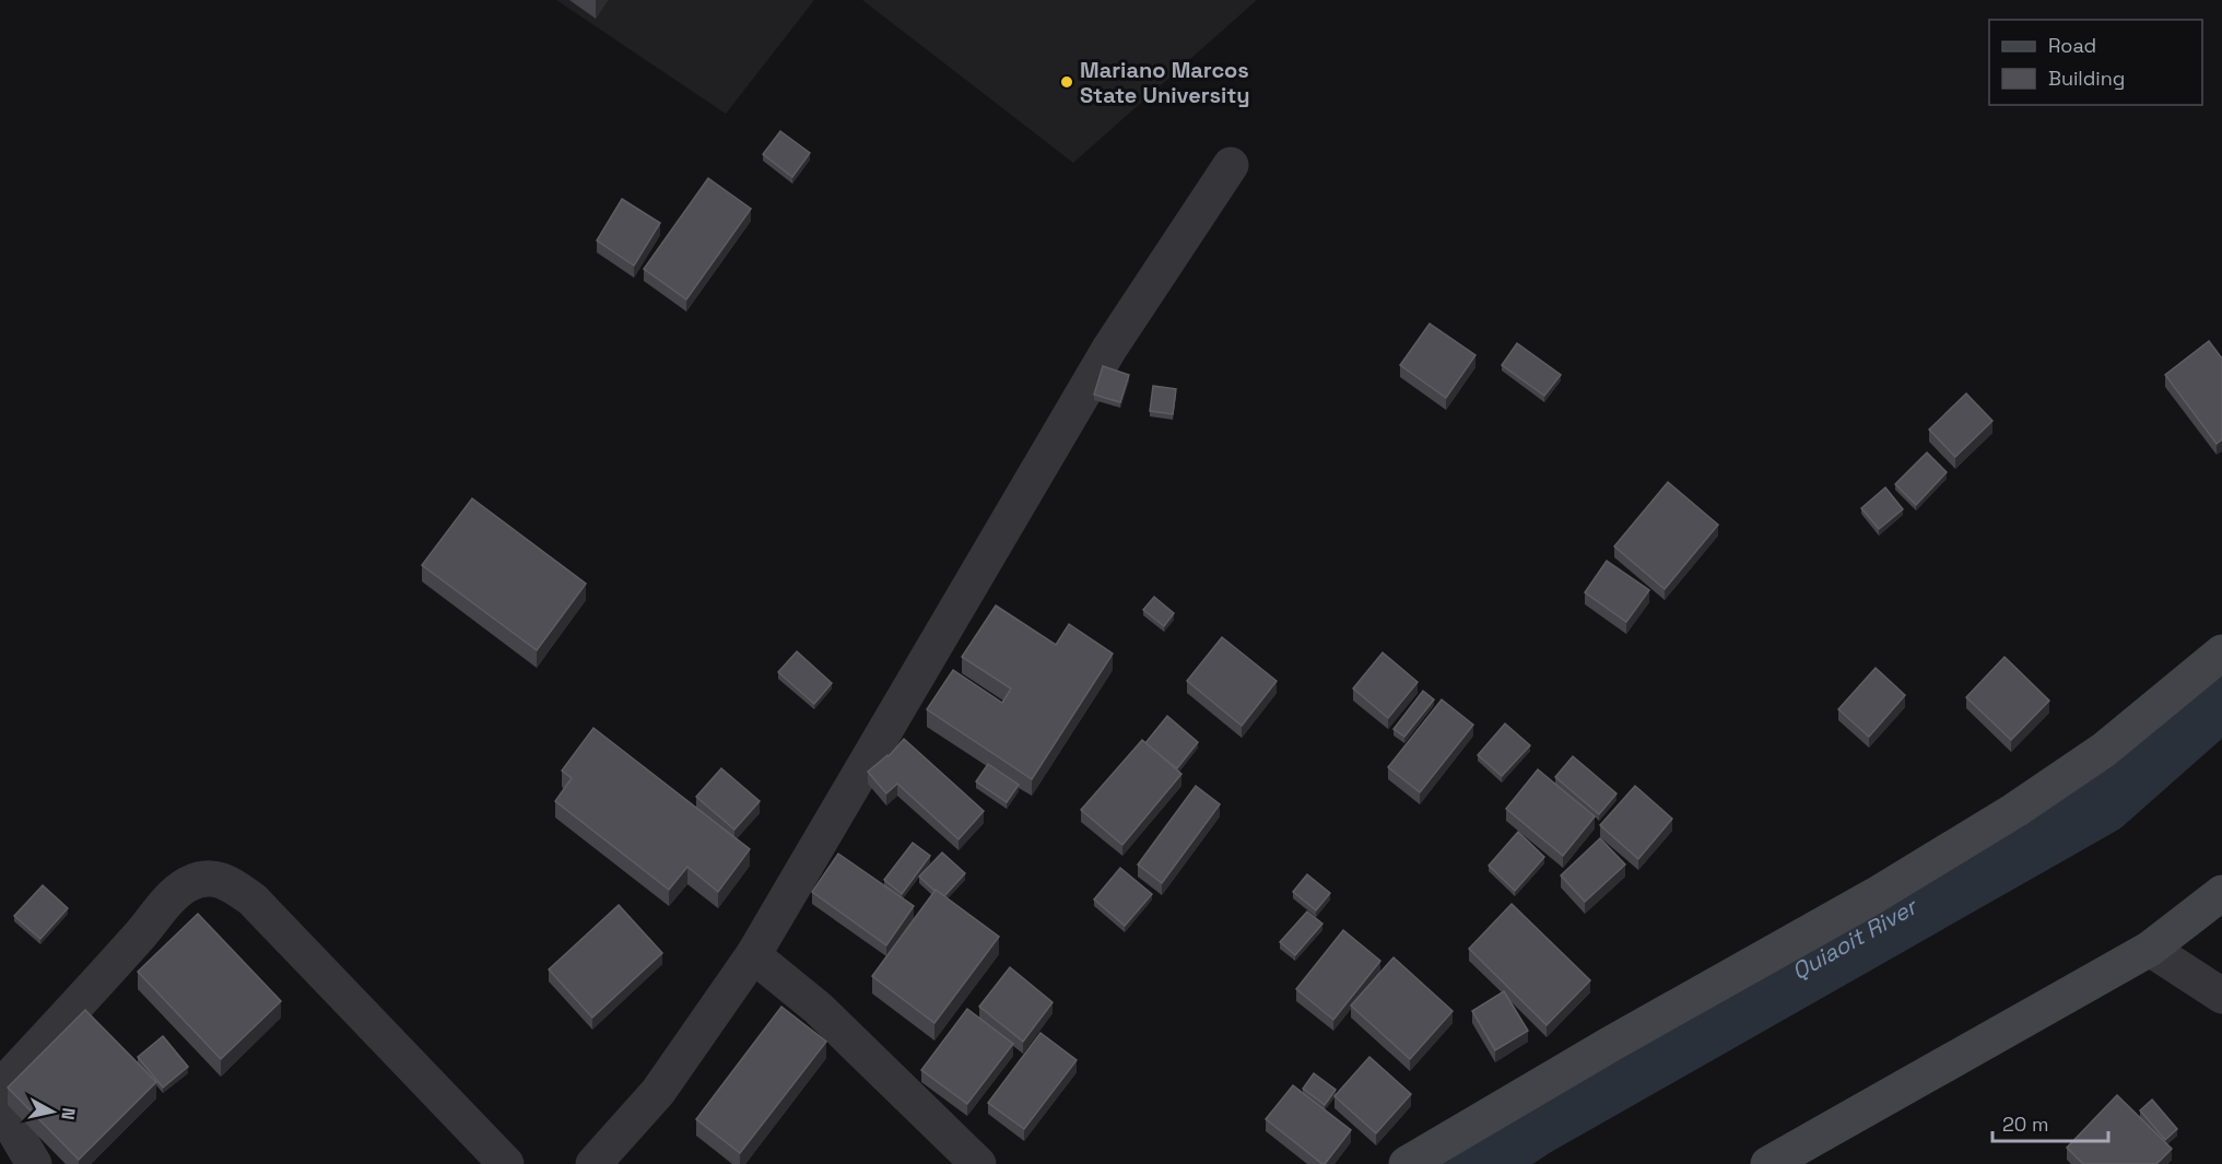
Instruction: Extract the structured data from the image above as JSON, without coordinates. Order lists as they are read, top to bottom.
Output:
{
  "water": ["Quiaoit River"],
  "places": ["Mariano Marcos State University"],
  "legend": ["Road", "Building"],
  "scale_bar": "20 m",
  "north": "right"
}
